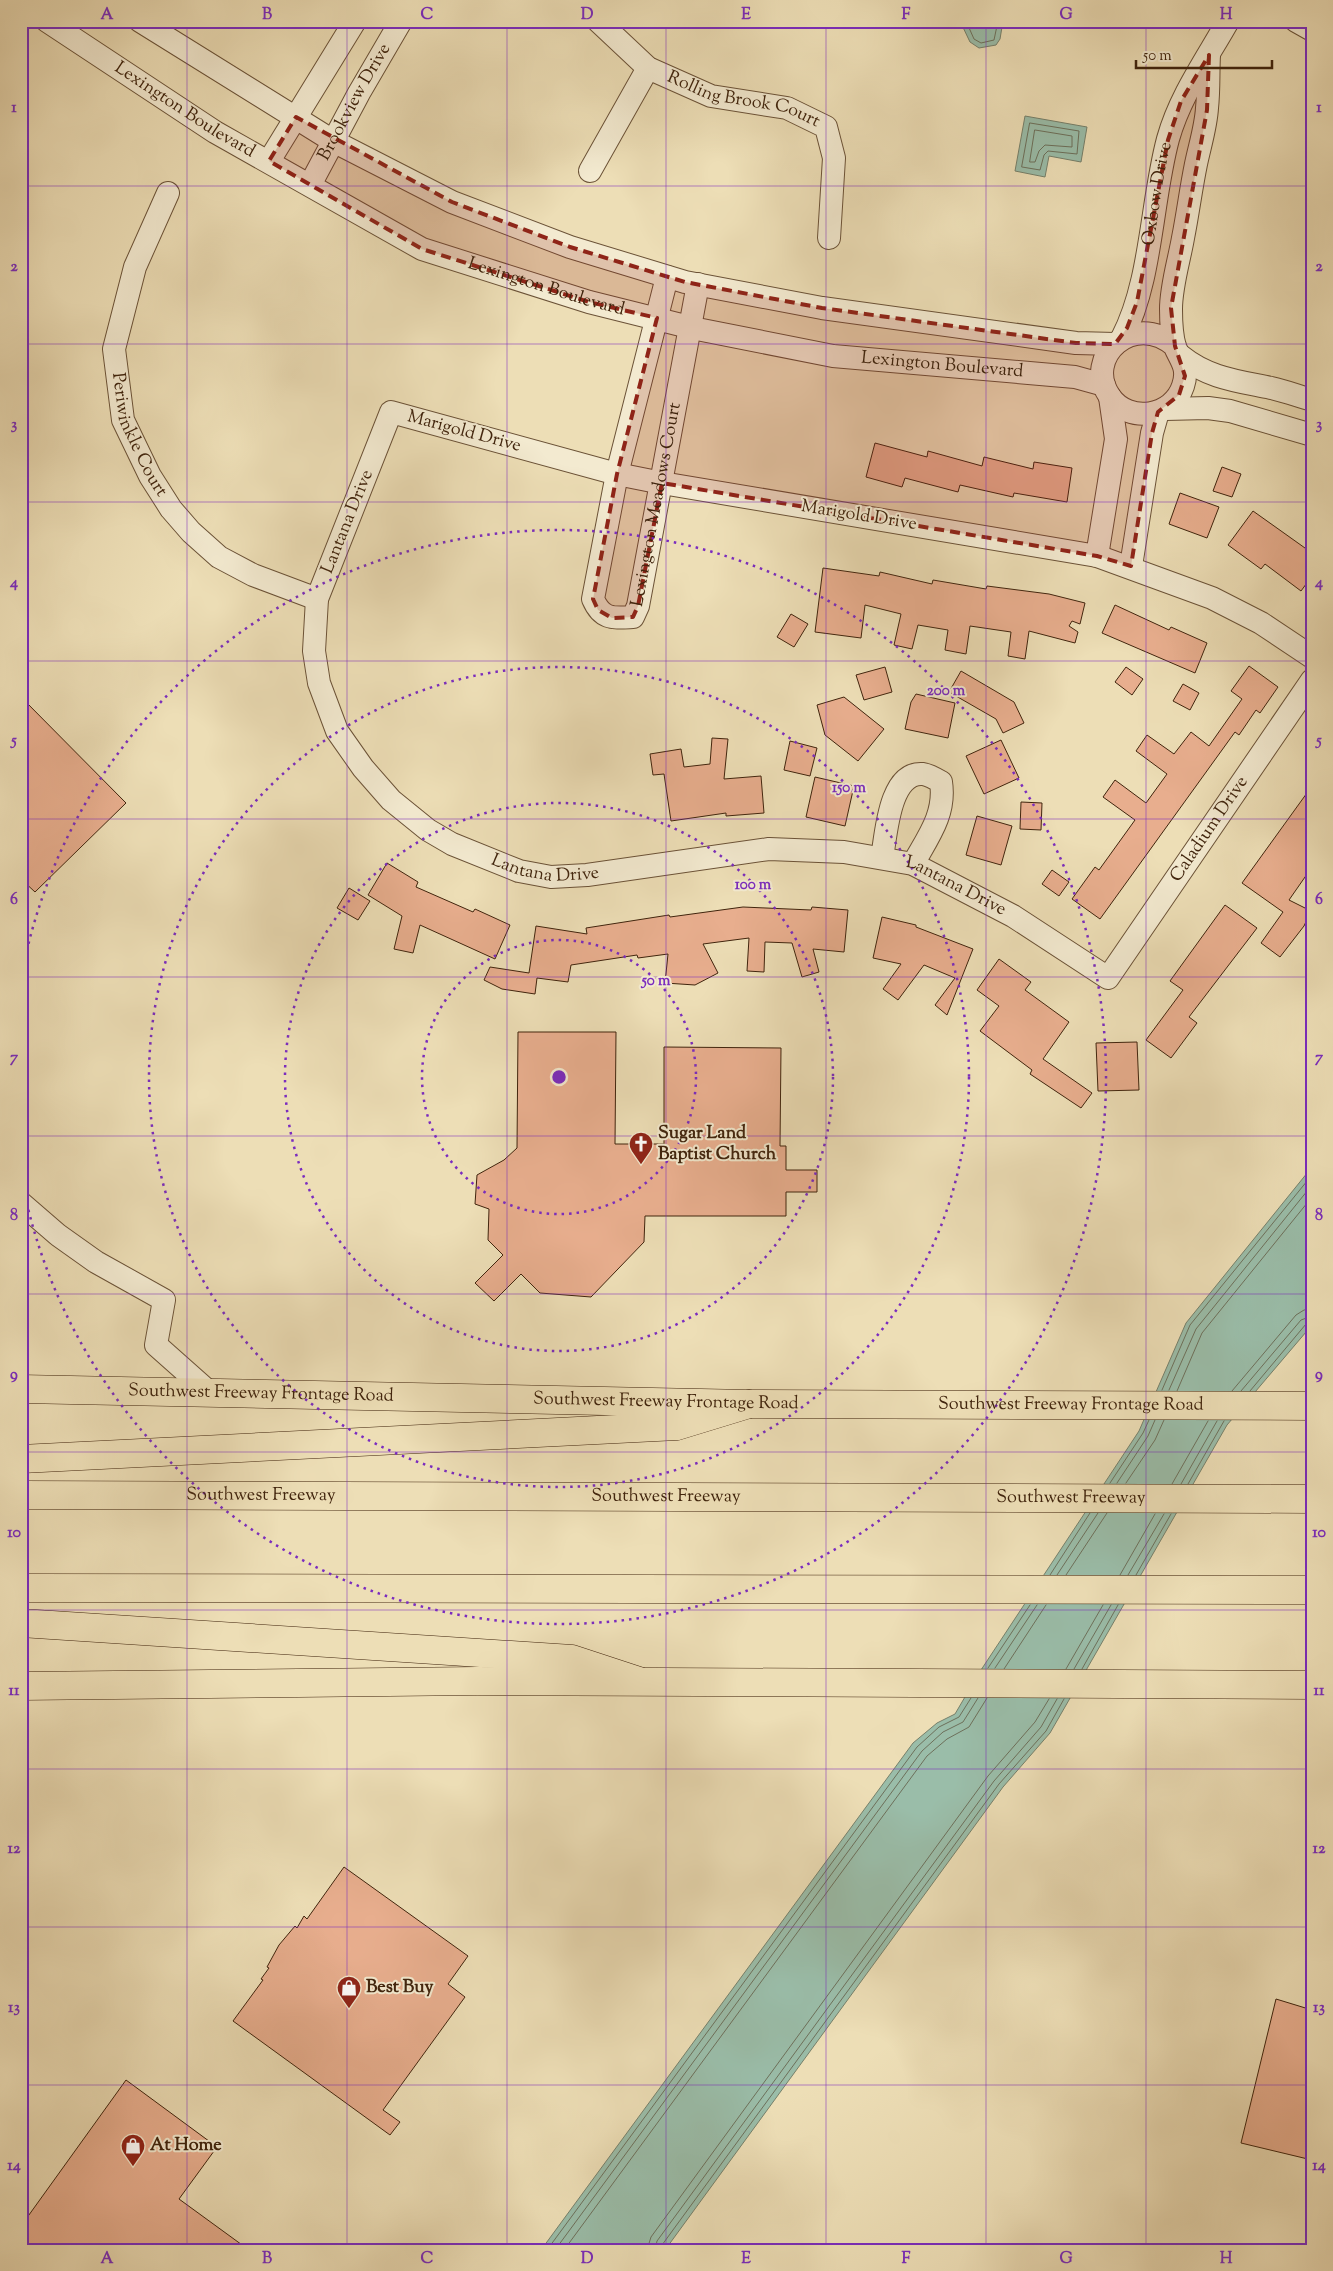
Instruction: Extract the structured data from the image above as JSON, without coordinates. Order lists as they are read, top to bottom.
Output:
{
  "streets": {
    "main road": ["Southwest Freeway Frontage Road", "Southwest Freeway"],
    "street": [
      "Rolling Brook Court",
      "Brookview Drive",
      "Lexington Boulevard",
      "Oxbow Drive",
      "Marigold Drive",
      "Periwinkle Court",
      "Lexington Meadows Court",
      "Lantana Drive",
      "Caladium Drive"
    ]
  },
  "crossings": [
    ["Brookview Drive", "Lexington Boulevard"],
    ["Lexington Boulevard", "Oxbow Drive"],
    ["Lexington Boulevard", "Lexington Meadows Court"],
    ["Marigold Drive", "Lexington Meadows Court"],
    ["Marigold Drive", "Lantana Drive"],
    ["Periwinkle Court", "Lantana Drive"],
    ["Lantana Drive", "Caladium Drive"]
  ],
  "places": {
    "church": ["Sugar Land Baptist Church"],
    "shop": ["Best Buy", "At Home"]
  },
  "scale_bar": "50 m",
  "grid": {
    "columns": [
      "A",
      "B",
      "C",
      "D",
      "E",
      "F",
      "G",
      "H"
    ],
    "rows": [
      "1",
      "2",
      "3",
      "4",
      "5",
      "6",
      "7",
      "8",
      "9",
      "10",
      "11",
      "12",
      "13",
      "14"
    ]
  },
  "rings": [
    "200 m",
    "150 m",
    "100 m",
    "50 m"
  ]
}
